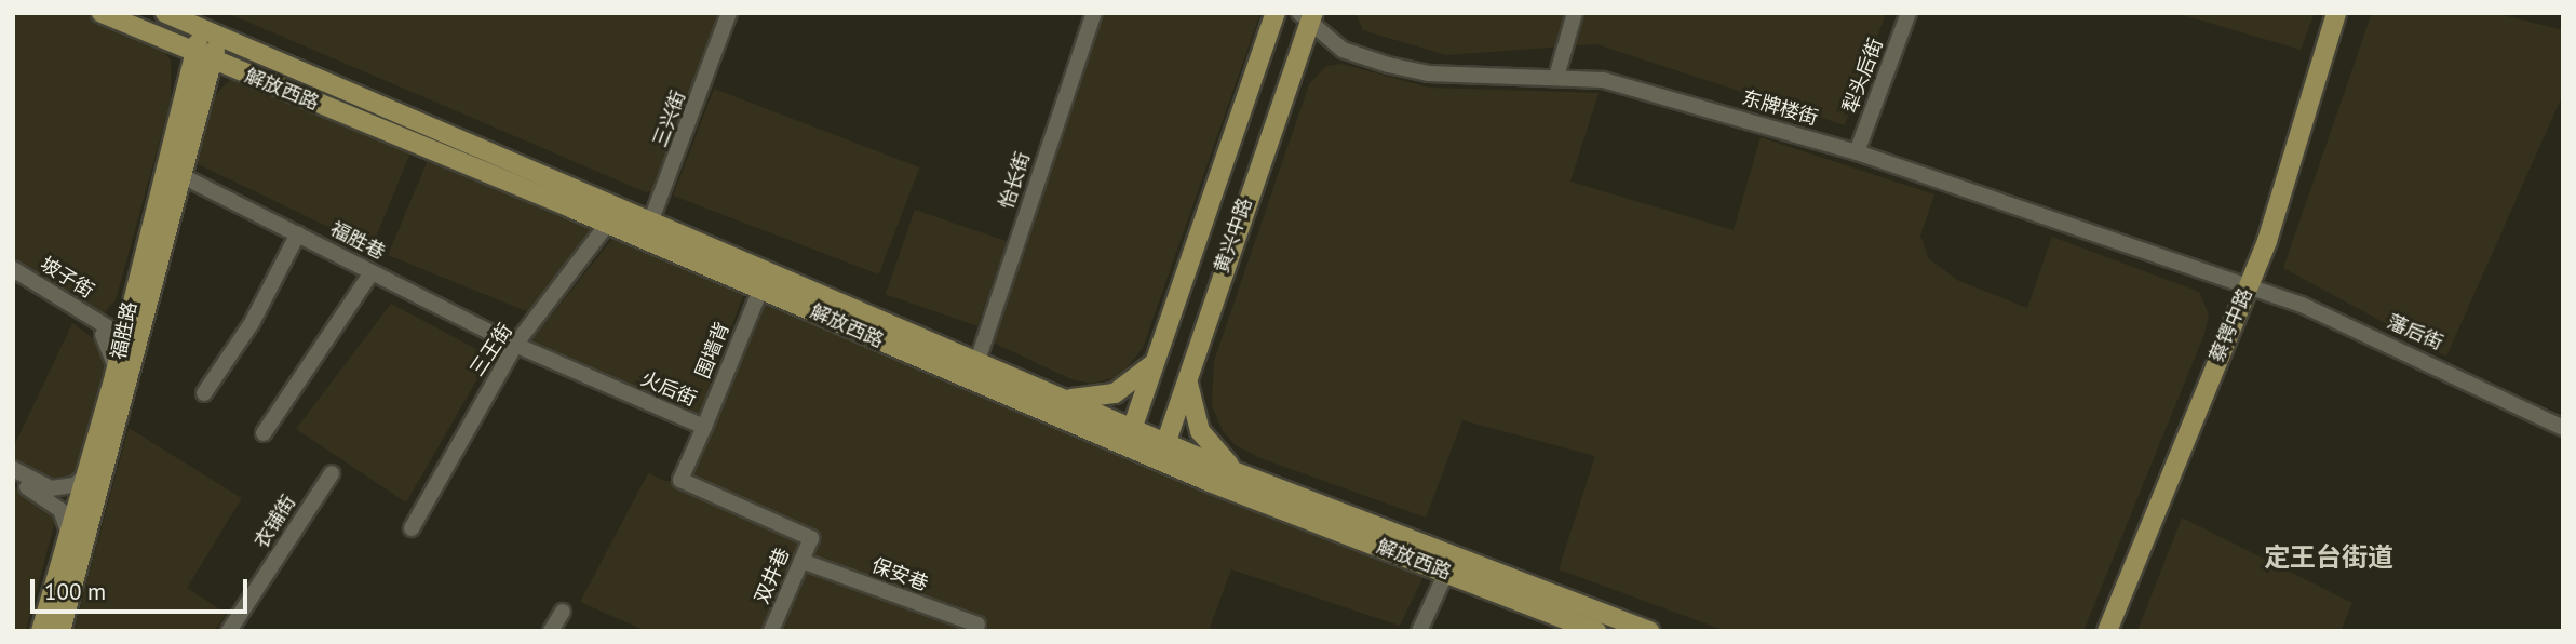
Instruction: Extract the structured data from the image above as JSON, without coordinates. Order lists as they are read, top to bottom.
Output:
{
  "streets": {
    "main road": [
      "解放西路",
      "黄兴中路",
      "蔡锷中路",
      "福胜路"
    ],
    "street": [
      "犁头后街",
      "东牌楼街",
      "三兴街",
      "怡长街",
      "福胜巷",
      "坡子街",
      "藩后街",
      "三王街",
      "围墙背",
      "火后街",
      "衣铺街",
      "保安巷",
      "双井巷"
    ]
  },
  "crossings": [
    ["犁头后街", "东牌楼街"],
    ["解放西路", "三兴街"],
    ["解放西路", "怡长街"],
    ["解放西路", "黄兴中路"],
    ["解放西路", "福胜路"],
    ["解放西路", "三王街"],
    ["解放西路", "围墙背"],
    ["东牌楼街", "黄兴中路"],
    ["东牌楼街", "蔡锷中路"],
    ["东牌楼街", "藩后街"],
    ["福胜巷", "福胜路"],
    ["福胜巷", "三王街"],
    ["福胜巷", "火后街"],
    ["坡子街", "福胜路"],
    ["蔡锷中路", "藩后街"],
    ["三王街", "火后街"],
    ["围墙背", "火后街"],
    ["火后街", "双井巷"],
    ["保安巷", "双井巷"]
  ],
  "districts": ["定王台街道"],
  "scale_bar": "100 m"
}
